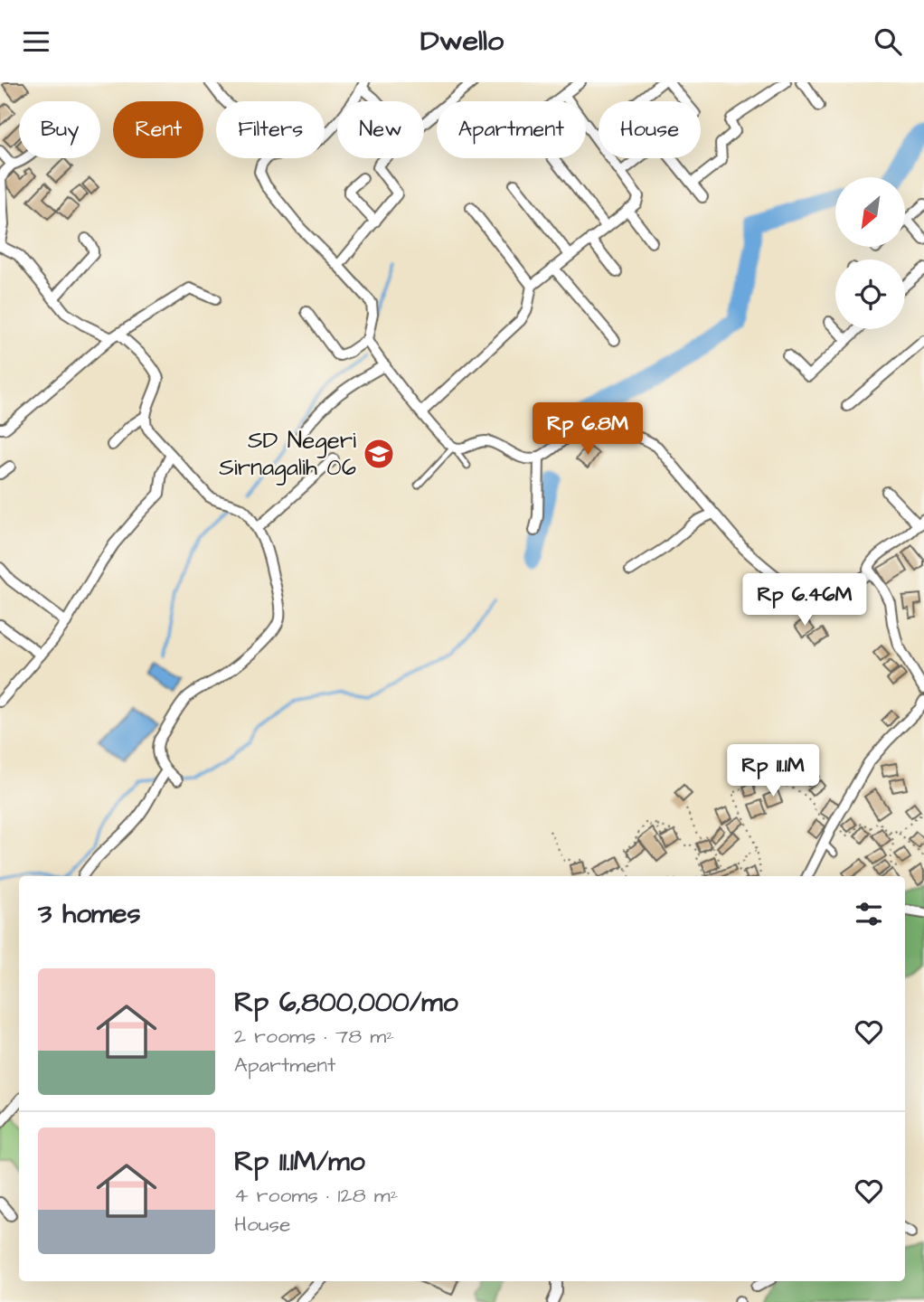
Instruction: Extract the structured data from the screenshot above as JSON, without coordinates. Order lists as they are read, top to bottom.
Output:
{
  "places": {
    "school or university": ["SD Negeri Sirnagalih 06"]
  },
  "north": "bottom left",
  "page": {
    "header": "Dwello",
    "chip": [
      "Buy",
      "Rent",
      "Filters",
      "New",
      "Apartment",
      "House"
    ],
    "price": ["Rp 6.8M", "Rp 6.46M", "Rp 11.1M"],
    "heading": "3 homes",
    "list": [
      {
        "name": "Rp 6,800,000/mo",
        "note": "2 rooms · 78 m² · Apartment"
      },
      {
        "name": "Rp 11.1M/mo",
        "note": "4 rooms · 128 m² · House"
      }
    ]
  }
}
